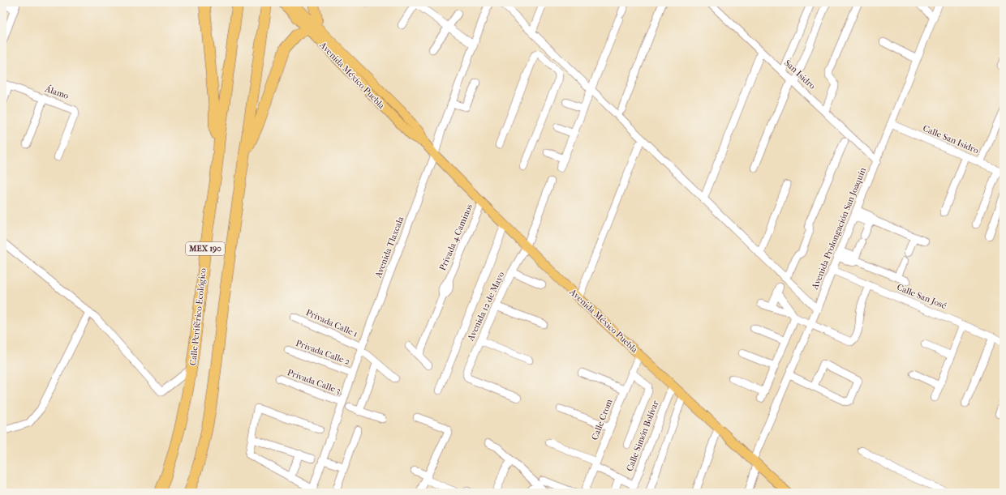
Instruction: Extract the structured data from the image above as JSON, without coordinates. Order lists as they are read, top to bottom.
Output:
{
  "streets": {
    "highway": ["MEX 190", "Calle Periférico Ecológico"],
    "main road": ["Avenida México Puebla"],
    "street": [
      "San Isidro",
      "Álamo",
      "Calle San Isidro",
      "Avenida Prolongación San Joaquín",
      "Privada 4 Caminos",
      "Avenida Tlaxcala",
      "Calle San José",
      "Avenida 12 de Mayo",
      "Privada Calle 1",
      "Privada Calle 2",
      "Privada Calle 3",
      "Calle Crom",
      "Calle Simón Bolívar"
    ]
  },
  "crossings": [
    ["San Isidro", "Avenida Prolongación San Joaquín"],
    ["Avenida México Puebla", "Avenida Prolongación San Joaquín"],
    ["Avenida México Puebla", "Privada 4 Caminos"],
    ["Avenida México Puebla", "Avenida Tlaxcala"],
    ["Avenida México Puebla", "Avenida 12 de Mayo"],
    ["Avenida México Puebla", "Calle Crom"],
    ["Avenida México Puebla", "Calle Simón Bolívar"],
    ["Calle San Isidro", "Avenida Prolongación San Joaquín"],
    ["Avenida Prolongación San Joaquín", "Calle San José"],
    ["Avenida Tlaxcala", "Privada Calle 1"],
    ["Avenida Tlaxcala", "Privada Calle 2"],
    ["Avenida Tlaxcala", "Privada Calle 3"]
  ]
}
